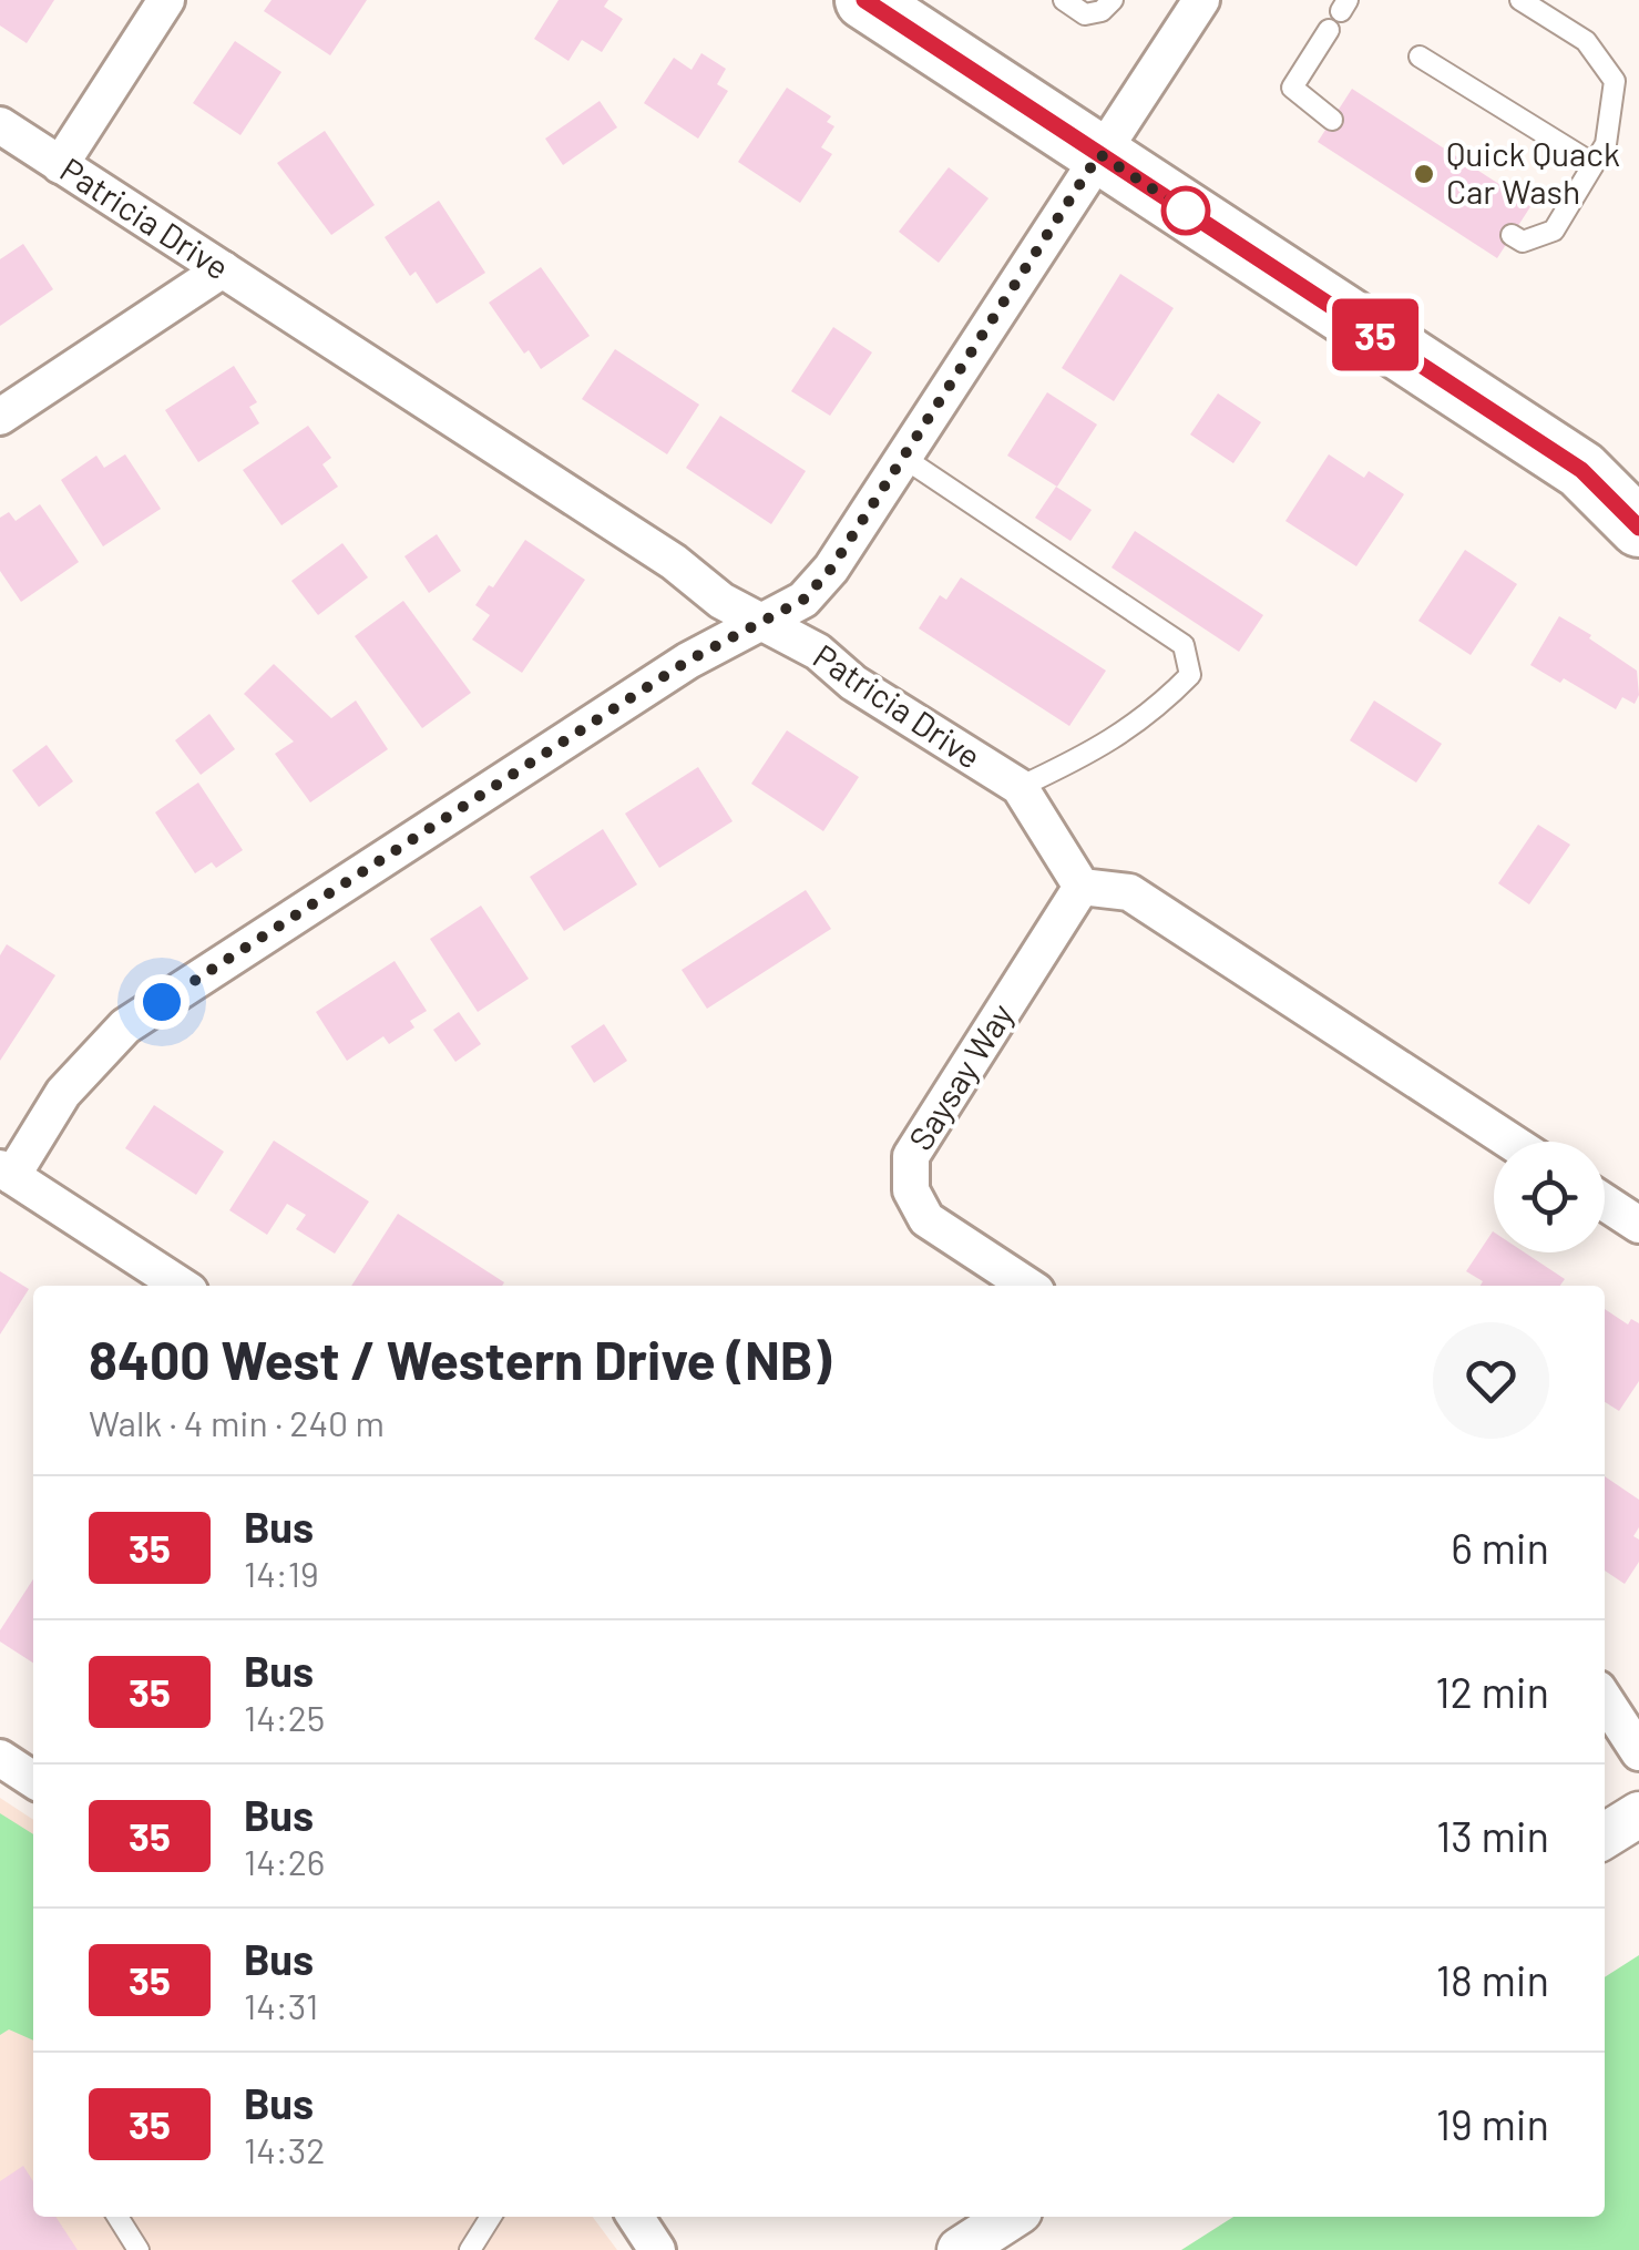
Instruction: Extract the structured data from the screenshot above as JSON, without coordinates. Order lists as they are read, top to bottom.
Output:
{
  "streets": {
    "street": ["Patricia Drive", "Saysay Way"]
  },
  "crossings": [
    ["Patricia Drive", "Saysay Way"]
  ],
  "places": ["Quick Quack Car Wash"],
  "lines": ["bus line 35"],
  "page": {
    "on_map": "35",
    "heading": ["8400 West / Western Drive (NB)", "Walk · 4 min · 240 m"],
    "list": [
      {
        "mark": "35",
        "name": "Bus",
        "note": "14:19",
        "value": "6 min"
      },
      {
        "mark": "35",
        "name": "Bus",
        "note": "14:25",
        "value": "12 min"
      },
      {
        "mark": "35",
        "name": "Bus",
        "note": "14:26",
        "value": "13 min"
      },
      {
        "mark": "35",
        "name": "Bus",
        "note": "14:31",
        "value": "18 min"
      },
      {
        "mark": "35",
        "name": "Bus",
        "note": "14:32",
        "value": "19 min"
      }
    ]
  }
}
